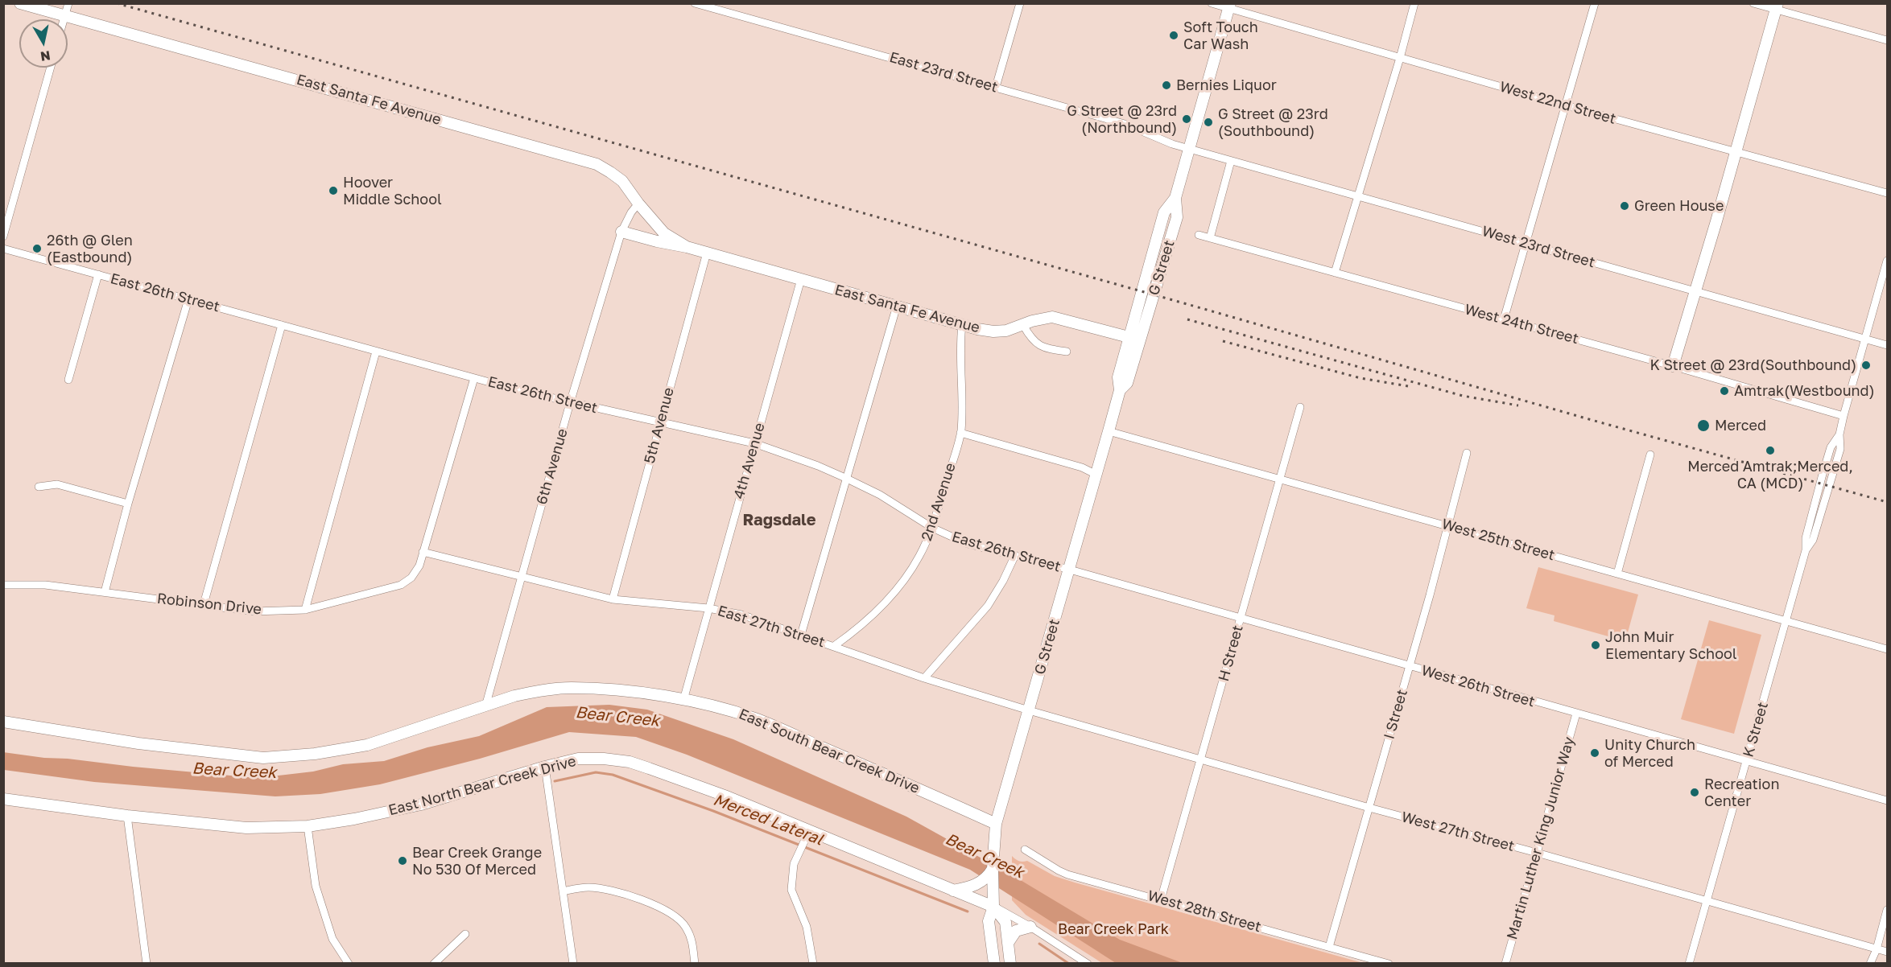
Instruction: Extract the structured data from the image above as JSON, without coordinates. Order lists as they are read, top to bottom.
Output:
{
  "streets": {
    "street": [
      "East 23rd Street",
      "East Santa Fe Avenue",
      "West 22nd Street",
      "West 23rd Street",
      "G Street",
      "East 26th Street",
      "West 24th Street",
      "5th Avenue",
      "4th Avenue",
      "6th Avenue",
      "2nd Avenue",
      "West 25th Street",
      "Robinson Drive",
      "East 27th Street",
      "H Street",
      "West 26th Street",
      "I Street",
      "K Street",
      "East South Bear Creek Drive",
      "East North Bear Creek Drive",
      "West 27th Street",
      "Martin Luther King Junior Way",
      "West 28th Street"
    ]
  },
  "crossings": [
    ["East 23rd Street", "West 23rd Street"],
    ["East 23rd Street", "G Street"],
    ["East Santa Fe Avenue", "G Street"],
    ["East Santa Fe Avenue", "5th Avenue"],
    ["East Santa Fe Avenue", "4th Avenue"],
    ["East Santa Fe Avenue", "6th Avenue"],
    ["East Santa Fe Avenue", "2nd Avenue"],
    ["West 22nd Street", "G Street"],
    ["West 23rd Street", "G Street"],
    ["West 23rd Street", "K Street"],
    ["G Street", "East 26th Street"],
    ["G Street", "West 25th Street"],
    ["G Street", "East 27th Street"],
    ["G Street", "West 26th Street"],
    ["G Street", "East South Bear Creek Drive"],
    ["G Street", "East North Bear Creek Drive"],
    ["G Street", "West 27th Street"],
    ["East 26th Street", "5th Avenue"],
    ["East 26th Street", "4th Avenue"],
    ["East 26th Street", "6th Avenue"],
    ["East 26th Street", "2nd Avenue"],
    ["East 26th Street", "Robinson Drive"],
    ["East 26th Street", "West 26th Street"],
    ["West 24th Street", "K Street"],
    ["5th Avenue", "East 27th Street"],
    ["4th Avenue", "East 27th Street"],
    ["4th Avenue", "East South Bear Creek Drive"],
    ["6th Avenue", "East 27th Street"],
    ["6th Avenue", "East South Bear Creek Drive"],
    ["2nd Avenue", "East 27th Street"],
    ["West 25th Street", "H Street"],
    ["West 25th Street", "I Street"],
    ["West 25th Street", "K Street"],
    ["Robinson Drive", "East 27th Street"],
    ["East 27th Street", "West 27th Street"],
    ["H Street", "West 26th Street"],
    ["H Street", "West 27th Street"],
    ["H Street", "West 28th Street"],
    ["West 26th Street", "I Street"],
    ["West 26th Street", "K Street"],
    ["West 26th Street", "Martin Luther King Junior Way"],
    ["I Street", "West 27th Street"],
    ["I Street", "West 28th Street"],
    ["K Street", "West 27th Street"],
    ["West 27th Street", "Martin Luther King Junior Way"]
  ],
  "districts": ["Ragsdale"],
  "water": ["Bear Creek", "Merced Lateral"],
  "parks": ["Bear Creek Park"],
  "places": [
    "Soft Touch Car Wash",
    "Bernies Liquor",
    "G Street @ 23rd (Northbound)",
    "G Street @ 23rd (Southbound)",
    "Hoover Middle School",
    "Green House",
    "26th @ Glen (Eastbound)",
    "K Street @ 23rd(Southbound)",
    "Amtrak(Westbound)",
    "Merced",
    "Merced Amtrak;Merced, CA (MCD)",
    "John Muir Elementary School",
    "Unity Church of Merced",
    "Recreation Center",
    "Bear Creek Grange No 530 Of Merced"
  ],
  "north": "bottom"
}
